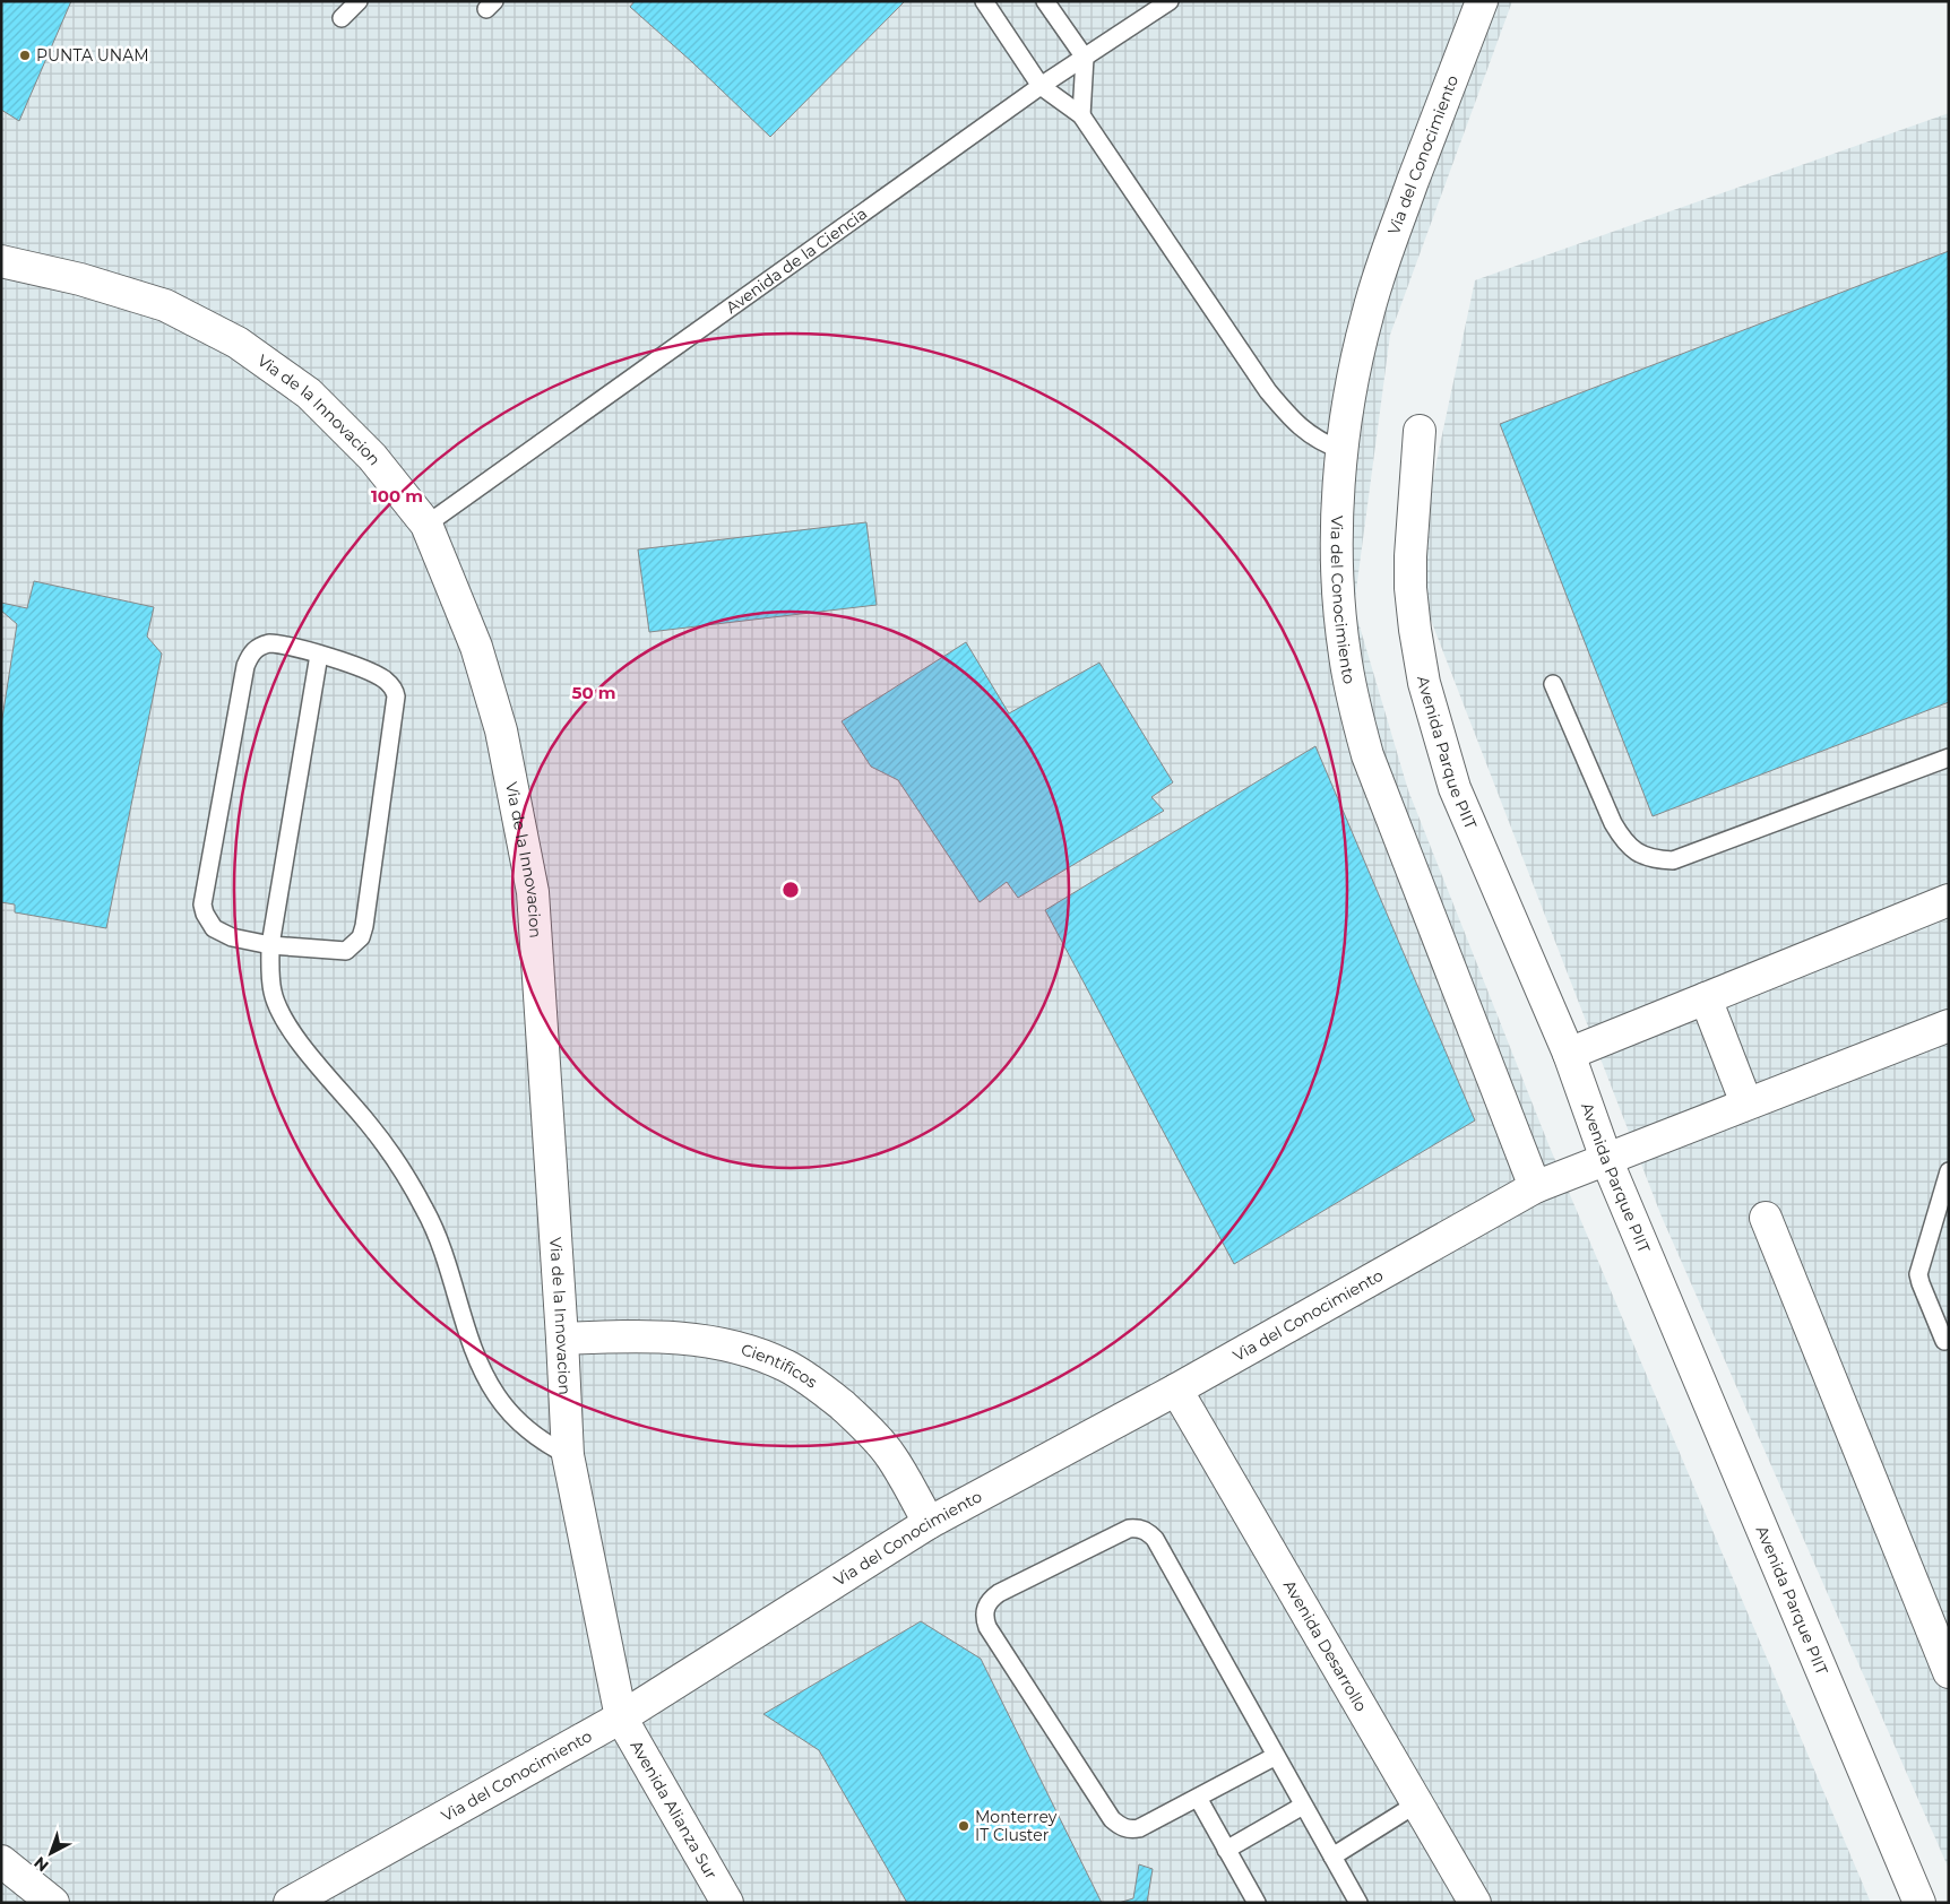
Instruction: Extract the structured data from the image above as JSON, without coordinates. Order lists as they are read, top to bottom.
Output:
{
  "streets": {
    "street": [
      "Via del Conocimiento",
      "Via de la Innovacion",
      "Avenida Parque PIIT",
      "Cientificos",
      "Avenida Desarrollo",
      "Avenida Alianza Sur"
    ],
    "lane": ["Avenida de la Ciencia"]
  },
  "crossings": [
    ["Via del Conocimiento", "Via de la Innovacion"],
    ["Via del Conocimiento", "Avenida Parque PIIT"],
    ["Via del Conocimiento", "Cientificos"],
    ["Via del Conocimiento", "Avenida Desarrollo"],
    ["Via del Conocimiento", "Avenida Alianza Sur"],
    ["Avenida de la Ciencia", "Via de la Innovacion"],
    ["Via de la Innovacion", "Cientificos"],
    ["Via de la Innovacion", "Avenida Alianza Sur"]
  ],
  "places": ["PUNTA UNAM", "Monterrey IT Cluster"],
  "north": "bottom left",
  "rings": ["100 m", "50 m"]
}
